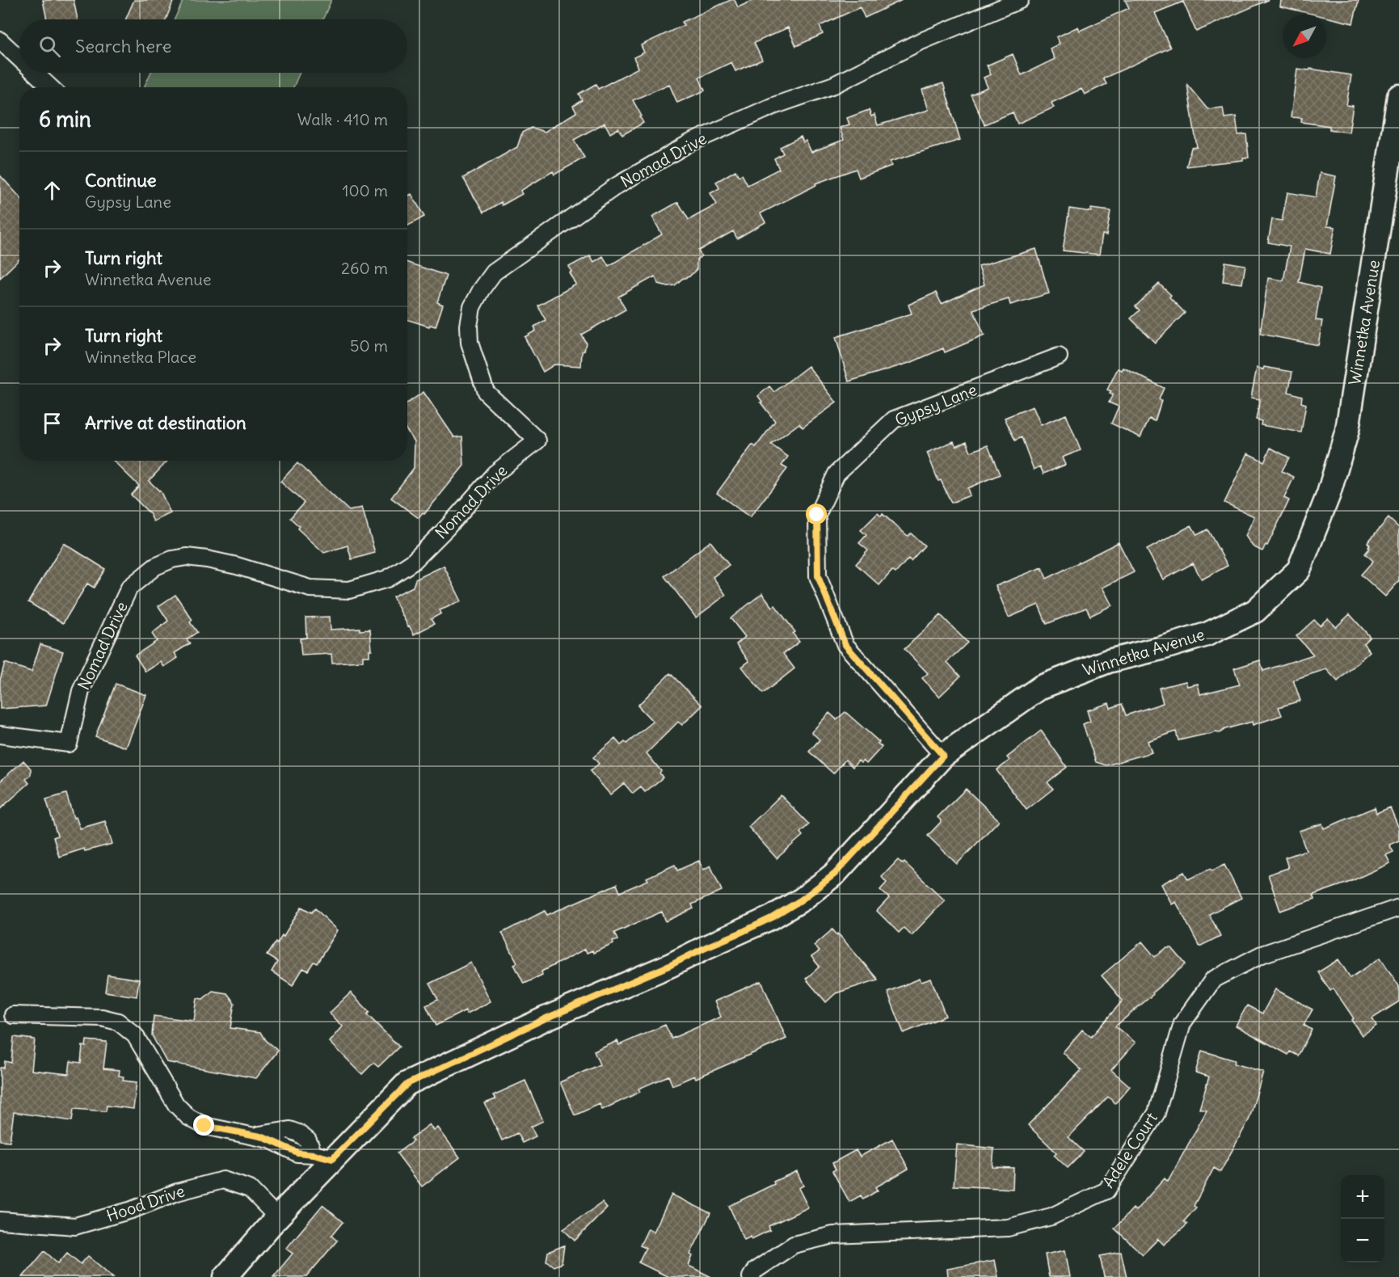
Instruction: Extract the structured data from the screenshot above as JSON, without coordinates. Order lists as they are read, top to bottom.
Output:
{
  "streets": {
    "main road": ["Winnetka Avenue"],
    "street": [
      "Nomad Drive",
      "Gypsy Lane",
      "Adele Court",
      "Hood Drive"
    ]
  },
  "crossings": [
    ["Winnetka Avenue", "Gypsy Lane"],
    ["Winnetka Avenue", "Hood Drive"]
  ],
  "north": "bottom left",
  "page": {
    "search": "Search here",
    "heading": ["6 min", "Walk · 410 m"],
    "list": [
      ["Continue", "Gypsy Lane", "100 m"],
      ["Turn right", "Winnetka Avenue", "260 m"],
      ["Turn right", "Winnetka Place", "50 m"],
      "Arrive at destination"
    ],
    "map_buttons": ["+", "−"]
  }
}
